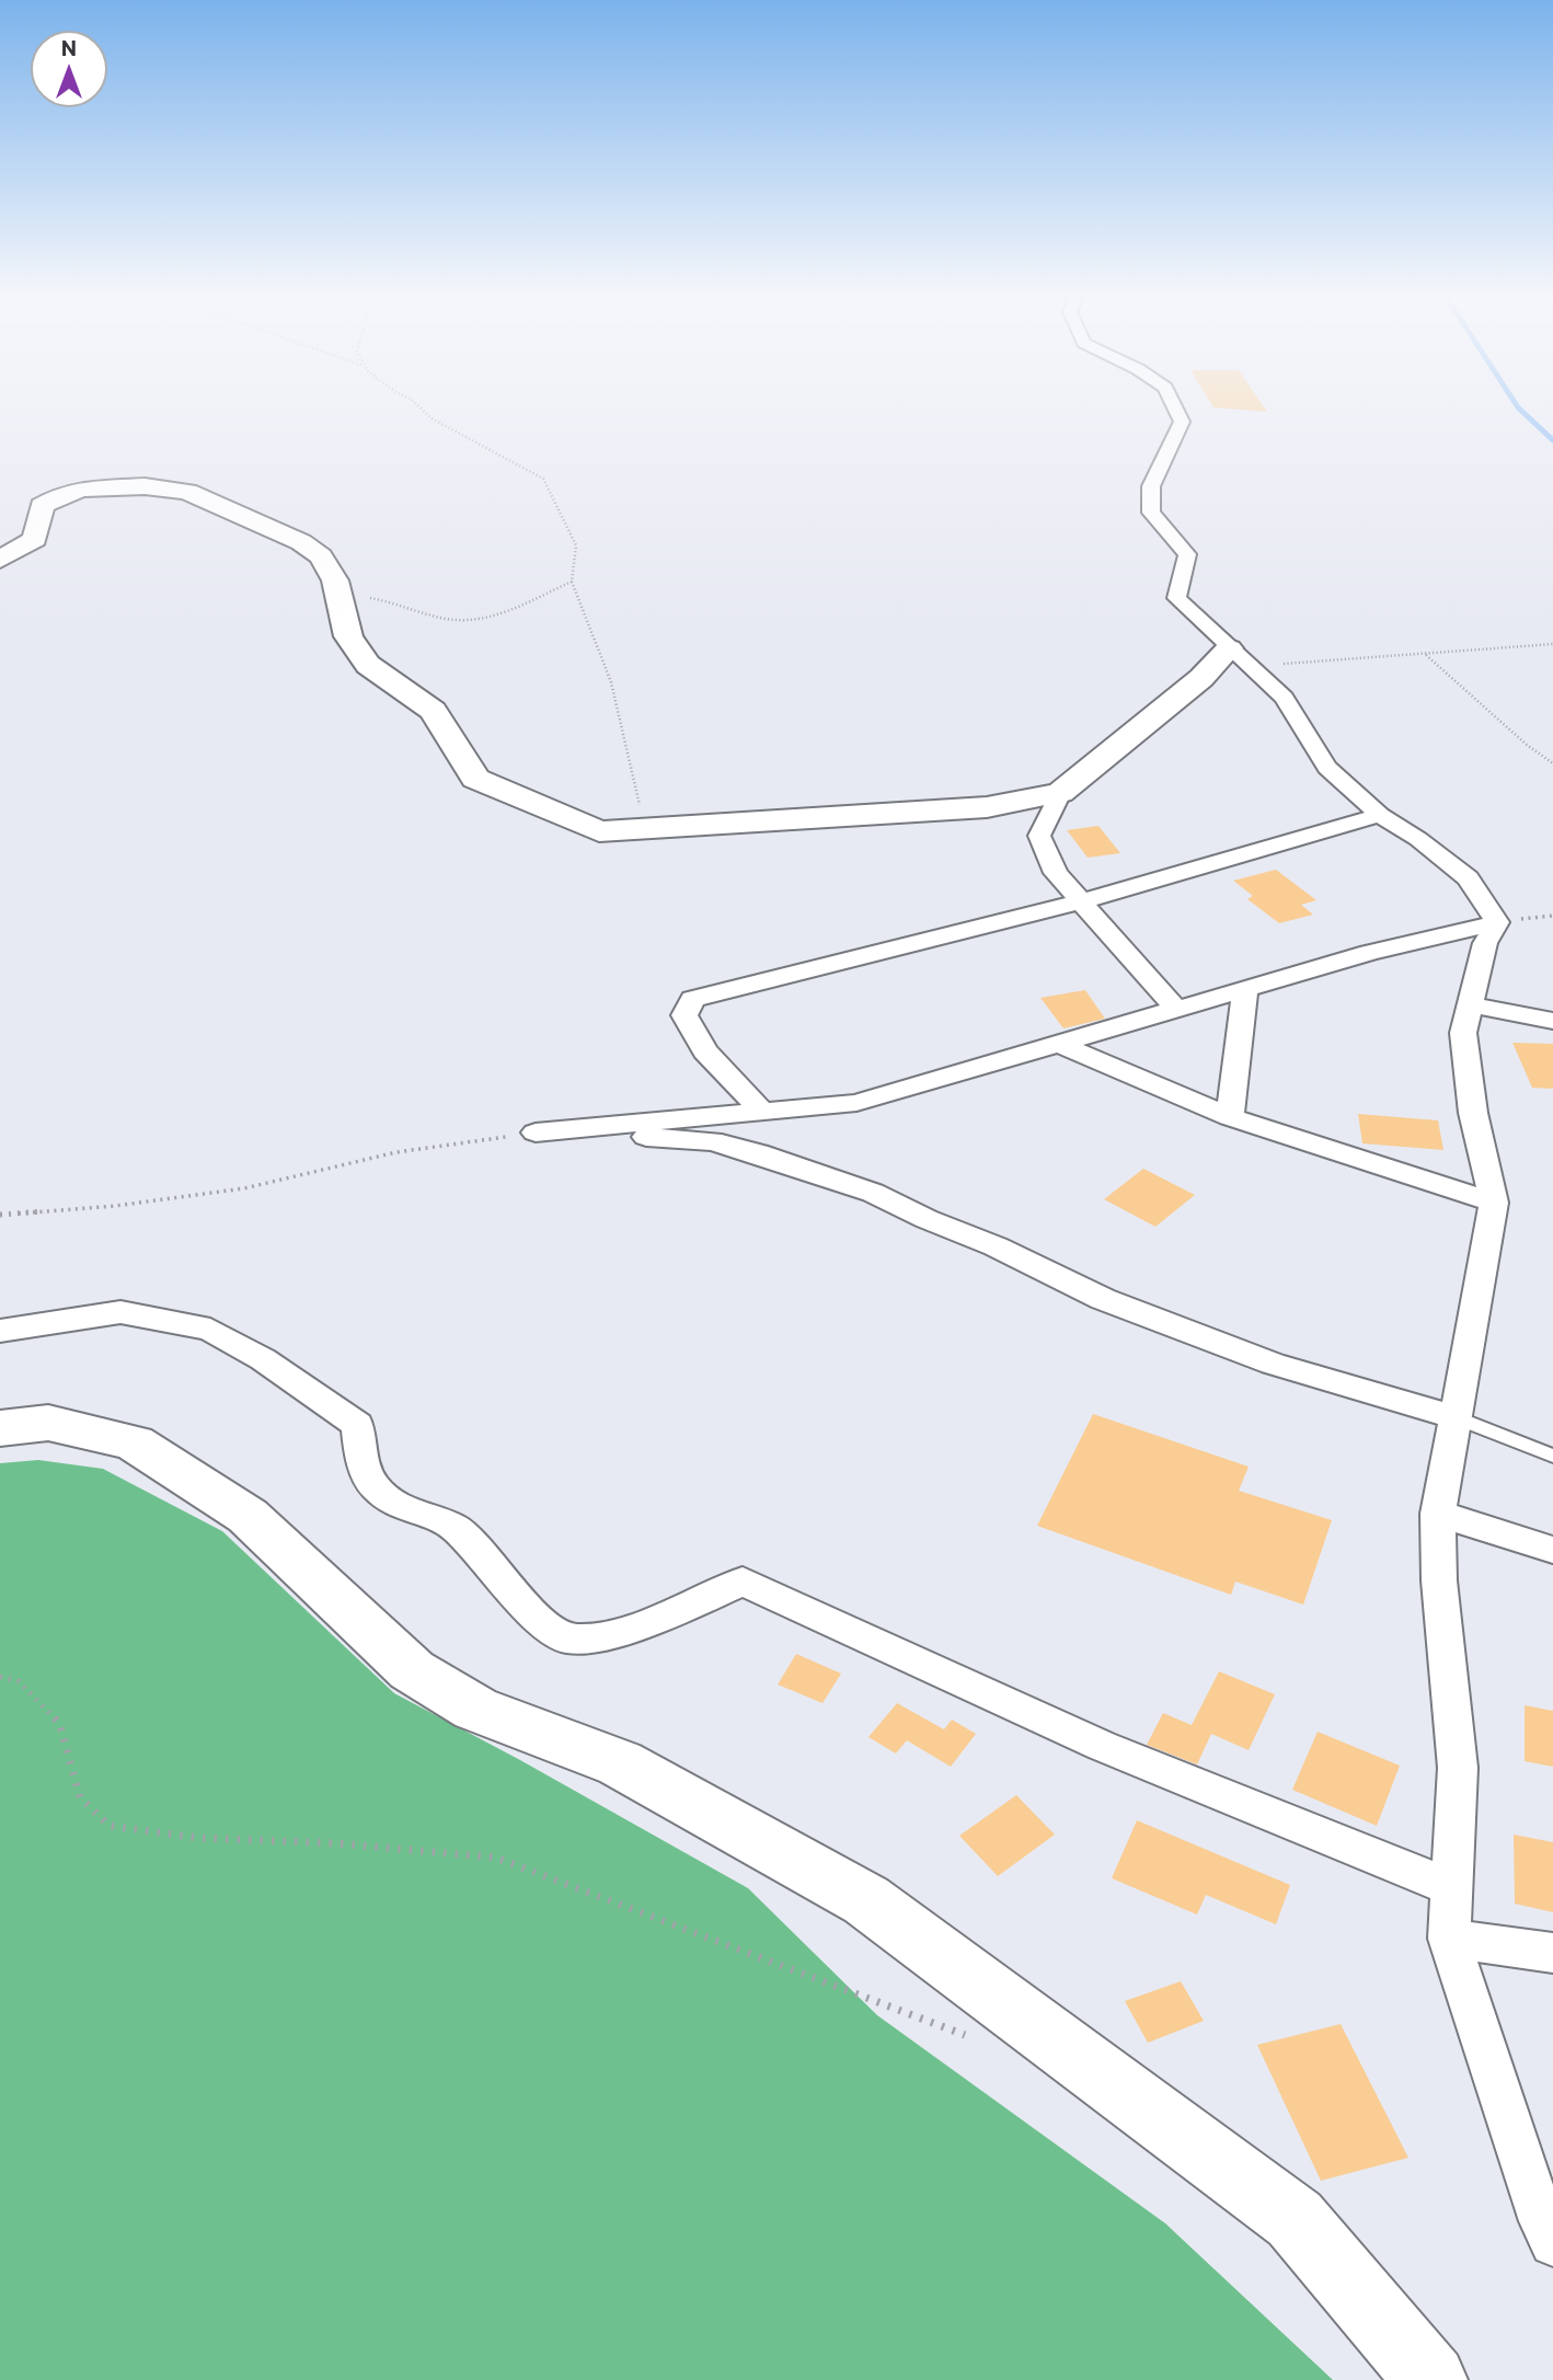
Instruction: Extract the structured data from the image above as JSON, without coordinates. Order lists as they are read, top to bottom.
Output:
{
  "north": "top"
}
